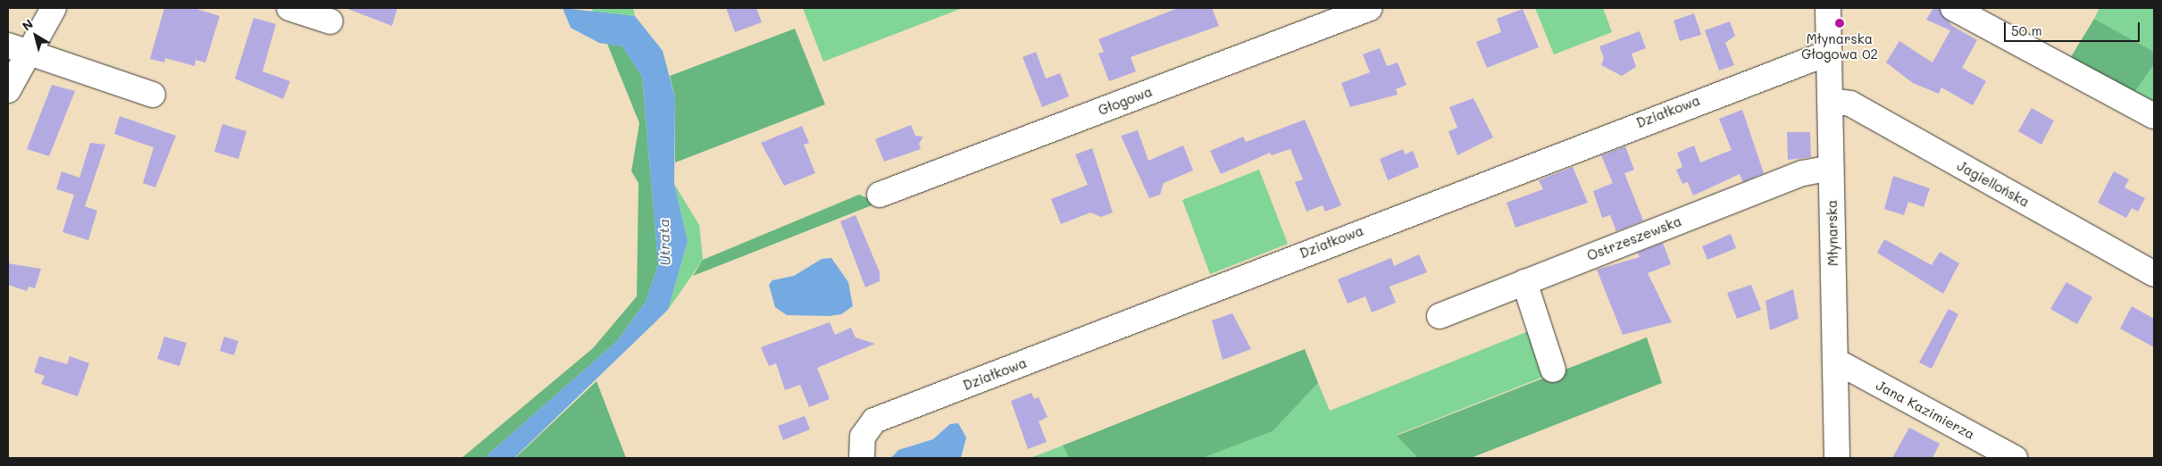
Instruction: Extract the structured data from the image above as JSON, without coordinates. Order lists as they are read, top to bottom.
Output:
{
  "streets": {
    "street": [
      "Głogowa",
      "Działkowa",
      "Jagiellońska",
      "Młynarska",
      "Ostrzeszewska",
      "Jana Kazimierza"
    ]
  },
  "crossings": [
    ["Działkowa", "Młynarska"],
    ["Jagiellońska", "Młynarska"],
    ["Młynarska", "Ostrzeszewska"],
    ["Młynarska", "Jana Kazimierza"]
  ],
  "water": ["Utrata"],
  "places": ["Młynarska Głogowa 02"],
  "scale_bar": "50 m",
  "north": "top left"
}
